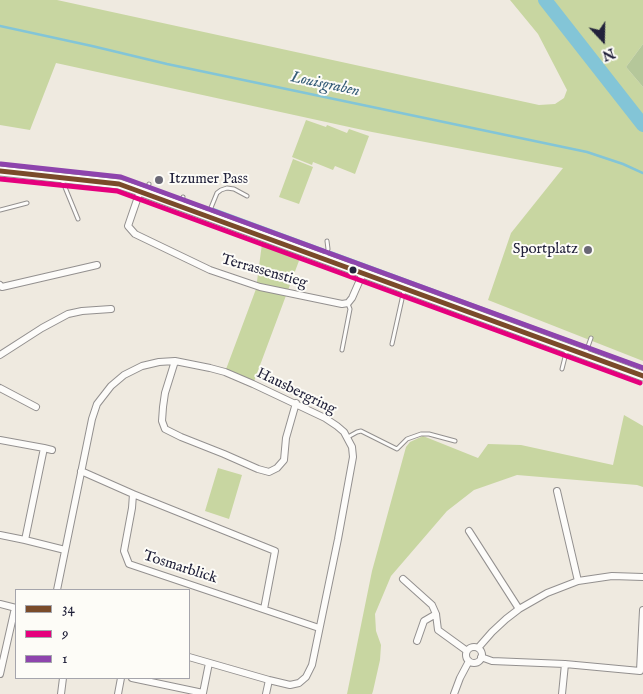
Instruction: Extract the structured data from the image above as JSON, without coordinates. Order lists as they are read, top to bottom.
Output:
{
  "streets": {
    "street": ["Terrassenstieg", "Hausbergring", "Tosmarblick"]
  },
  "water": ["Louisgraben"],
  "places": ["Itzumer Pass", "Sportplatz"],
  "lines": ["transit line 1", "transit line 34", "transit line 9"],
  "legend": ["34", "9", "1"],
  "north": "bottom"
}
